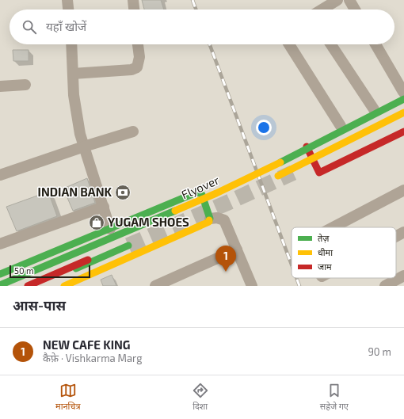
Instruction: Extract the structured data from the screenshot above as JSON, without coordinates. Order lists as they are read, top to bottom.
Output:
{
  "streets": {
    "street": ["Flyover"]
  },
  "places": {
    "bank": ["INDIAN BANK"],
    "shop": ["YUGAM SHOES"]
  },
  "legend": ["तेज़", "धीमा", "जाम"],
  "scale_bar": "50 m",
  "page": {
    "search": "यहाँ खोजें",
    "pins": "1",
    "scale": "50 m",
    "heading": "आस-पास",
    "list": [
      {
        "mark": "1",
        "name": "NEW CAFE KING",
        "note": "कैफ़े · Vishkarma Marg",
        "value": "90 m"
      }
    ],
    "nav": ["मानचित्र", "दिशा", "सहेजे गए"]
  }
}
